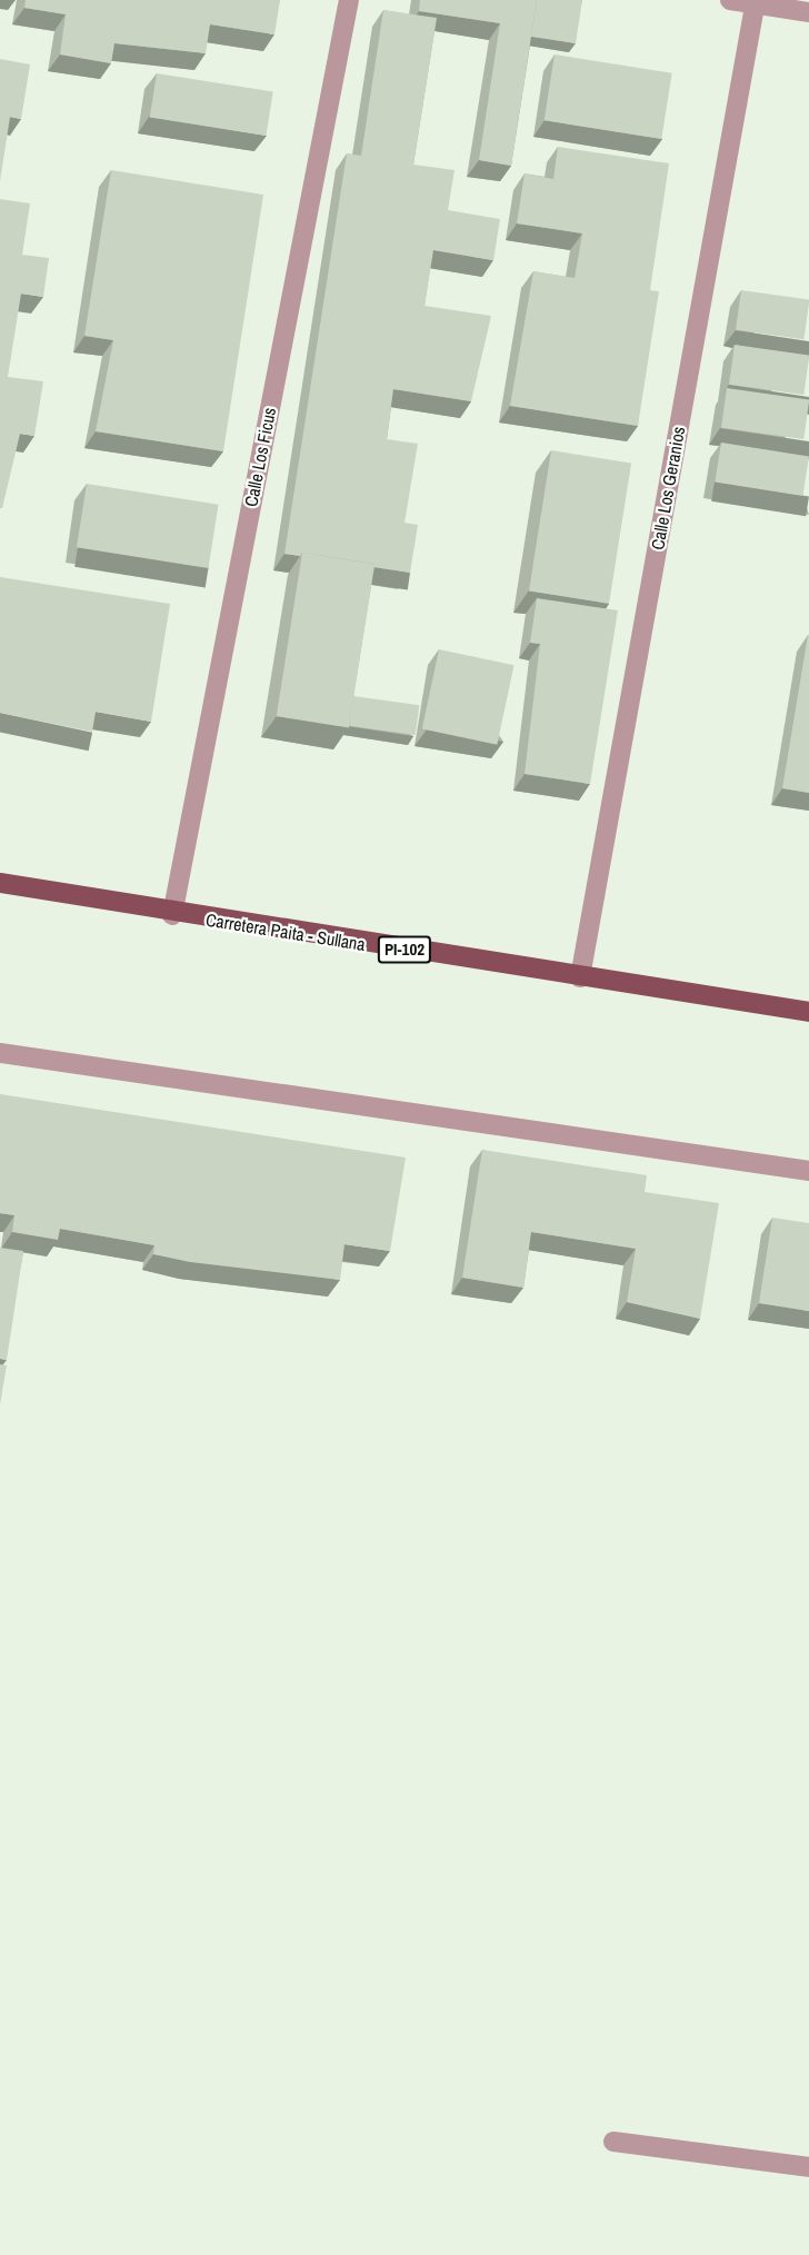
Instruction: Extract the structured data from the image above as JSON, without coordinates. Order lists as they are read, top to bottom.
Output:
{
  "streets": {
    "main road": ["Carretera Paita - Sullana", "PI-102"],
    "street": ["Calle Los Ficus", "Calle Los Geranios"]
  },
  "crossings": [
    ["Calle Los Ficus", "Carretera Paita - Sullana"],
    ["Calle Los Geranios", "Carretera Paita - Sullana"]
  ]
}
